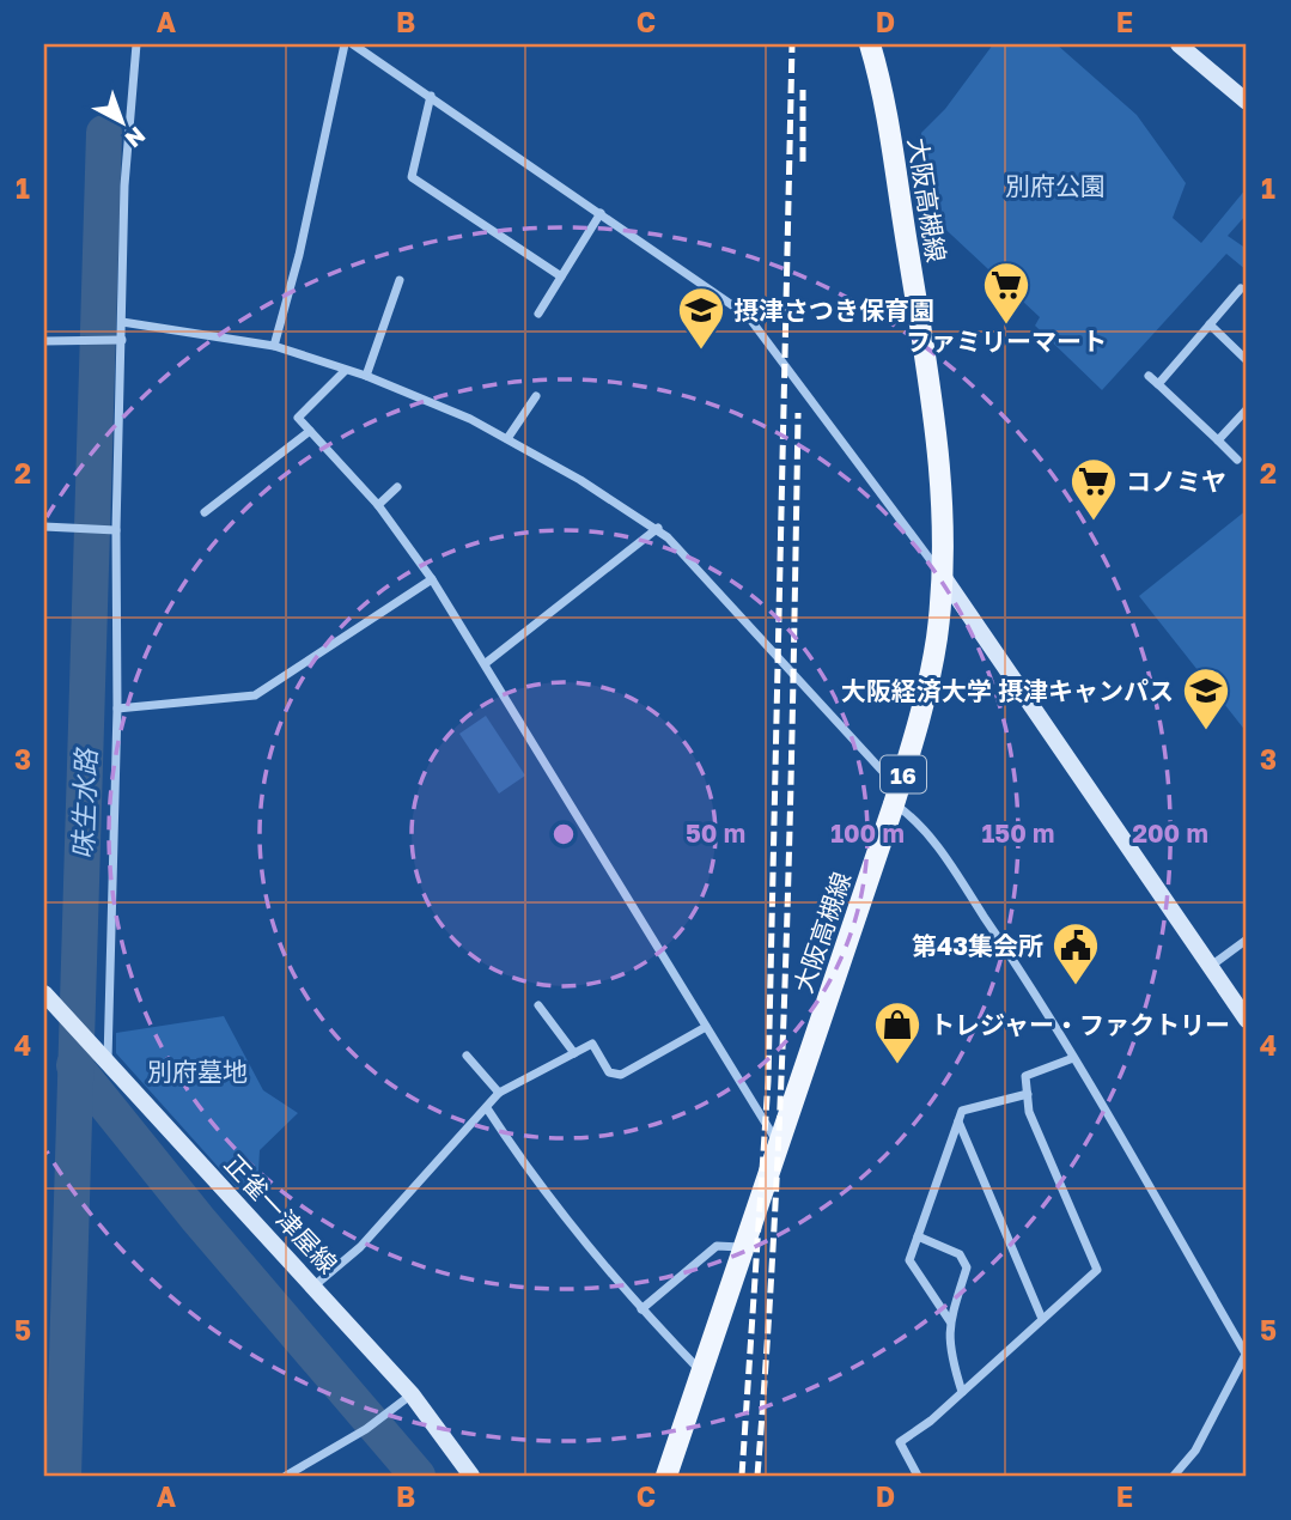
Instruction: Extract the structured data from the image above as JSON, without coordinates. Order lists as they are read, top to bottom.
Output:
{
  "streets": {
    "main road": ["大阪高槻線", "16", "正雀一津屋線"]
  },
  "water": ["味生水路"],
  "parks": ["別府公園", "別府墓地"],
  "places": {
    "supermarket": ["ファミリーマート", "コノミヤ"],
    "school or university": ["摂津さつき保育園", "大阪経済大学 摂津キャンパス"],
    "public building": ["第43集会所"],
    "shop": ["トレジャー・ファクトリー"]
  },
  "north": "bottom right",
  "grid": {
    "columns": [
      "A",
      "B",
      "C",
      "D",
      "E"
    ],
    "rows": [
      "1",
      "2",
      "3",
      "4",
      "5"
    ]
  },
  "rings": [
    "50 m",
    "100 m",
    "150 m",
    "200 m"
  ]
}
